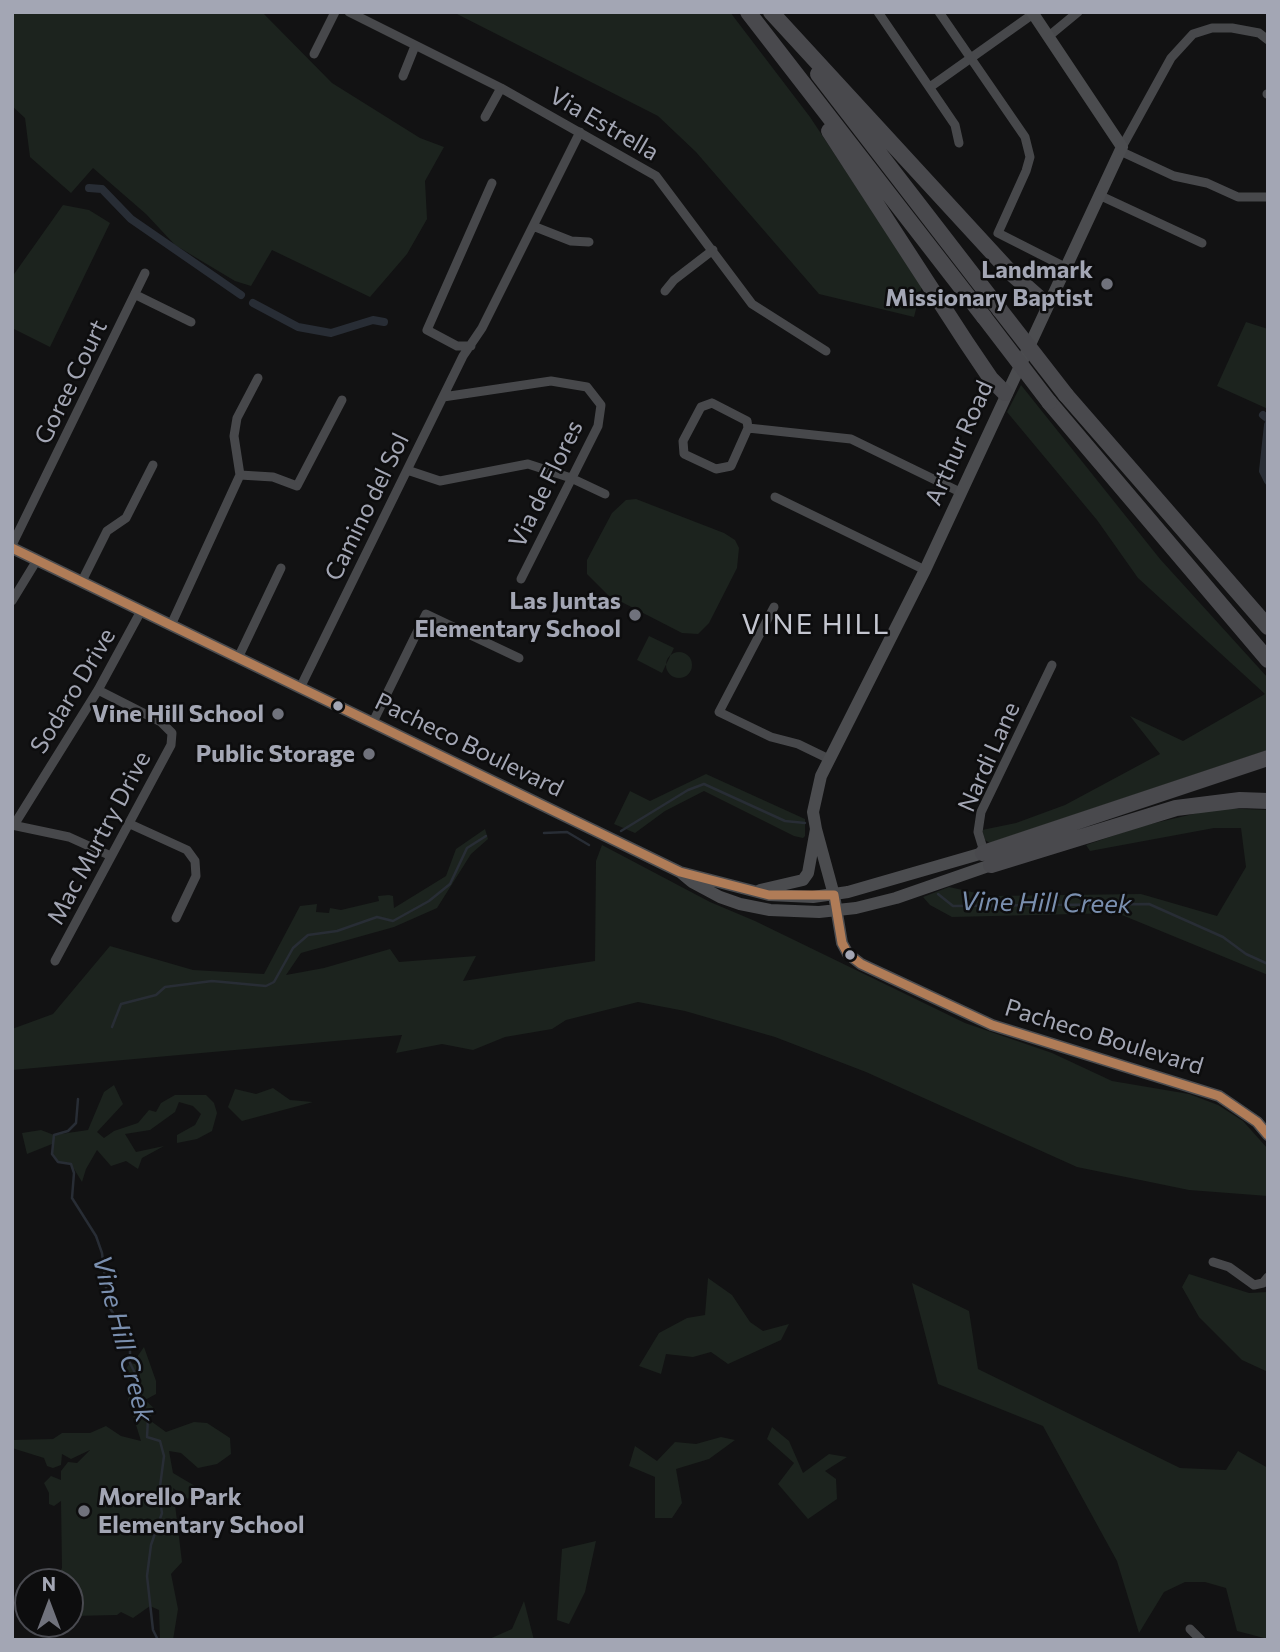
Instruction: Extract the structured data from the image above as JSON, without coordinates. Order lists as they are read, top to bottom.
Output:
{
  "streets": {
    "main road": ["Arthur Road", "Pacheco Boulevard"],
    "street": [
      "Via Estrella",
      "Goree Court",
      "Via de Flores",
      "Camino del Sol",
      "Sodaro Drive",
      "Nardi Lane",
      "Mac Murtry Drive"
    ]
  },
  "crossings": [
    ["Via Estrella", "Camino del Sol"],
    ["Goree Court", "Pacheco Boulevard"],
    ["Arthur Road", "Pacheco Boulevard"],
    ["Via de Flores", "Camino del Sol"],
    ["Camino del Sol", "Pacheco Boulevard"],
    ["Sodaro Drive", "Pacheco Boulevard"],
    ["Sodaro Drive", "Mac Murtry Drive"],
    ["Pacheco Boulevard", "Nardi Lane"]
  ],
  "districts": ["VINE HILL"],
  "water": ["Vine Hill Creek"],
  "places": [
    "Landmark Missionary Baptist",
    "Las Juntas Elementary School",
    "Vine Hill School",
    "Public Storage",
    "Morello Park Elementary School"
  ],
  "north": "top"
}
